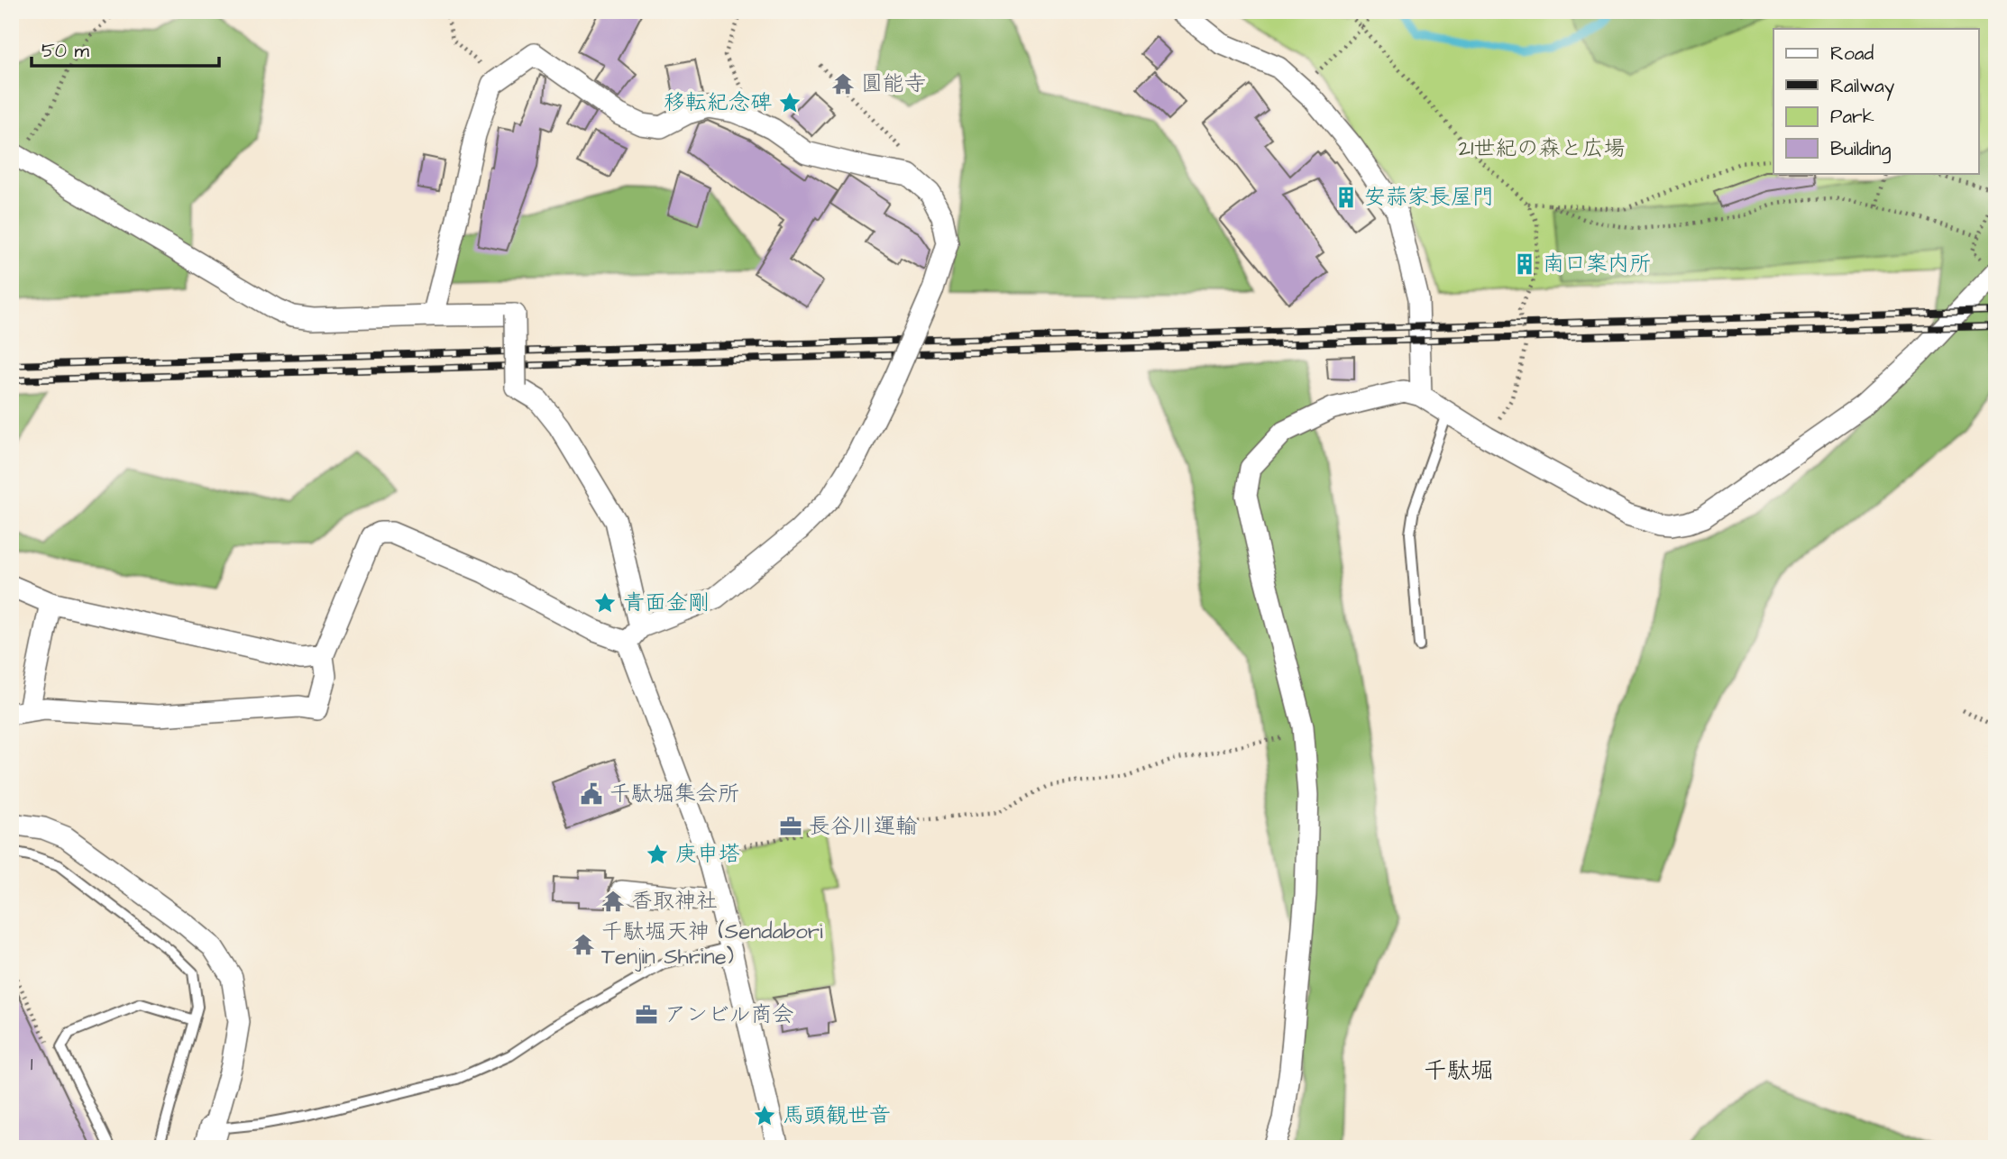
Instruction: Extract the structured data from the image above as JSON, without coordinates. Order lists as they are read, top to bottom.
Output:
{
  "districts": ["千駄堀"],
  "parks": ["21世紀の森と広場"],
  "places": {
    "temple": ["圓能寺", "香取神社", "千駄堀天神 (Sendabori Tenjin Shrine)"],
    "place": [
      "移転紀念碑",
      "青面金剛",
      "庚申塔",
      "馬頭観世音"
    ],
    "building": ["安蒜家長屋門", "南口案内所"],
    "public building": ["千駄堀集会所"],
    "office": ["長谷川運輸", "アンビル商会"]
  },
  "house_numbers": ["1"],
  "legend": [
    "Road",
    "Railway",
    "Park",
    "Building"
  ],
  "scale_bar": "50 m"
}
